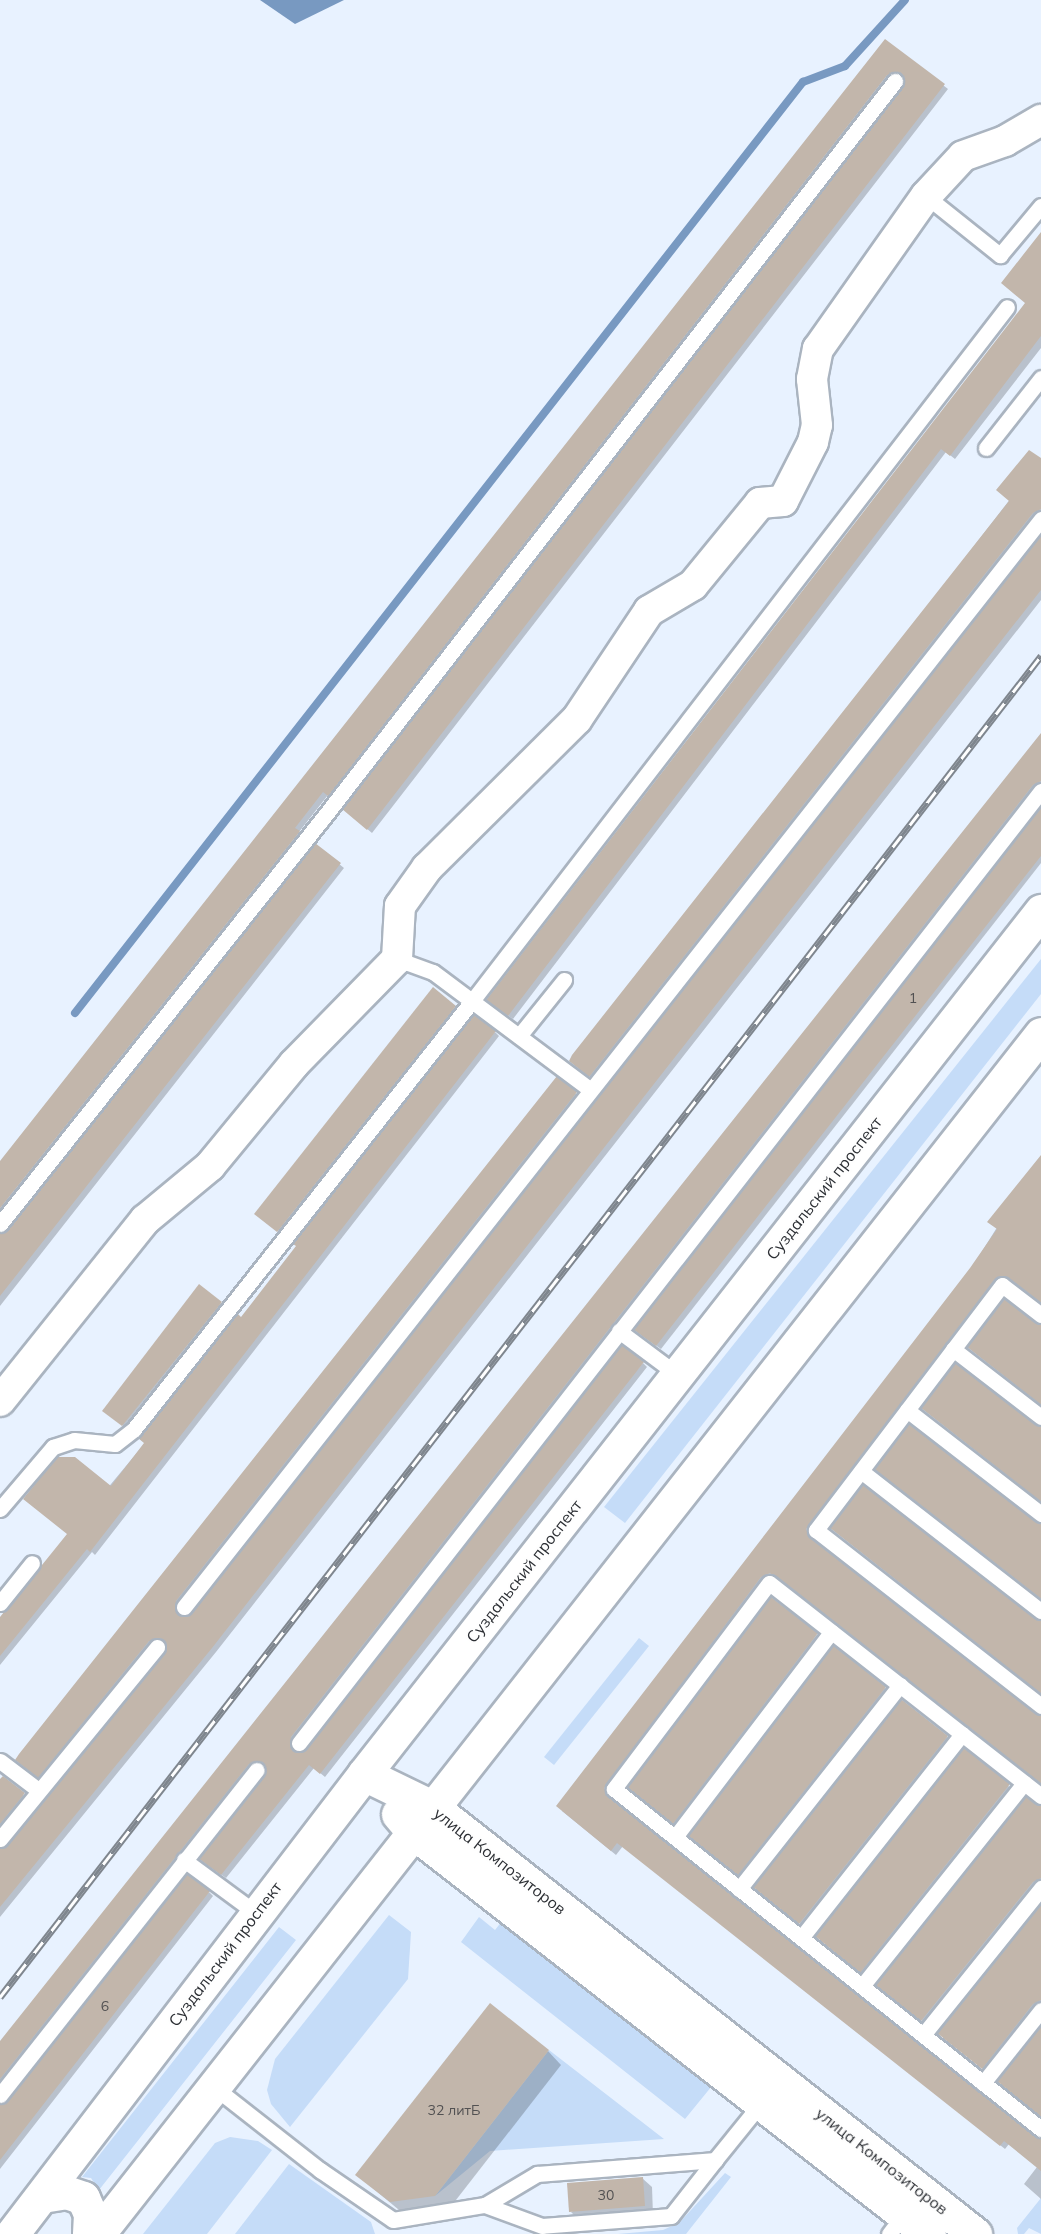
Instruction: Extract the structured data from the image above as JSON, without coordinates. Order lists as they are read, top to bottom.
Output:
{
  "streets": {
    "main road": ["Суздальский проспект", "улица Композиторов"]
  },
  "crossings": [
    ["Суздальский проспект", "улица Композиторов"]
  ],
  "house_numbers": [
    "1",
    "6",
    "32 литБ",
    "30"
  ]
}
